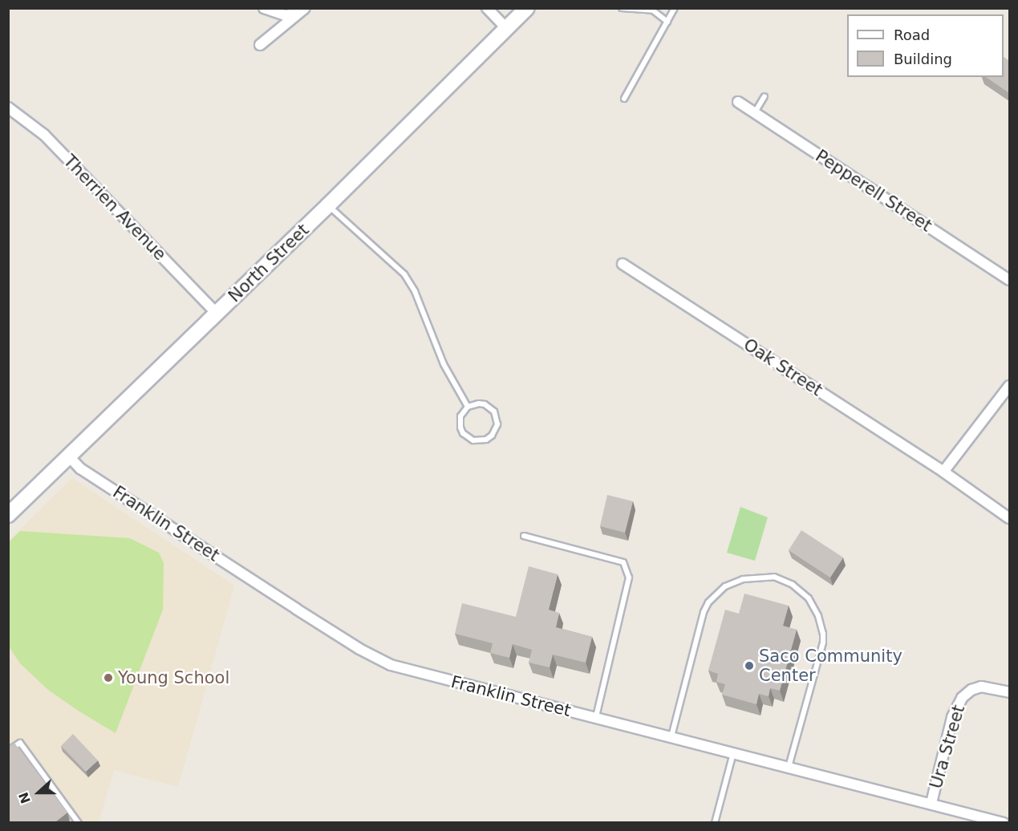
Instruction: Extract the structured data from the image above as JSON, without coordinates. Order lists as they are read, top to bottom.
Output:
{
  "streets": {
    "main road": ["North Street"],
    "street": [
      "Pepperell Street",
      "Therrien Avenue",
      "Oak Street",
      "Franklin Street",
      "Ura Street"
    ]
  },
  "crossings": [
    ["Therrien Avenue", "North Street"],
    ["North Street", "Franklin Street"],
    ["Franklin Street", "Ura Street"]
  ],
  "places": ["Saco Community Center", "Young School"],
  "legend": ["Road", "Building"],
  "north": "left"
}
